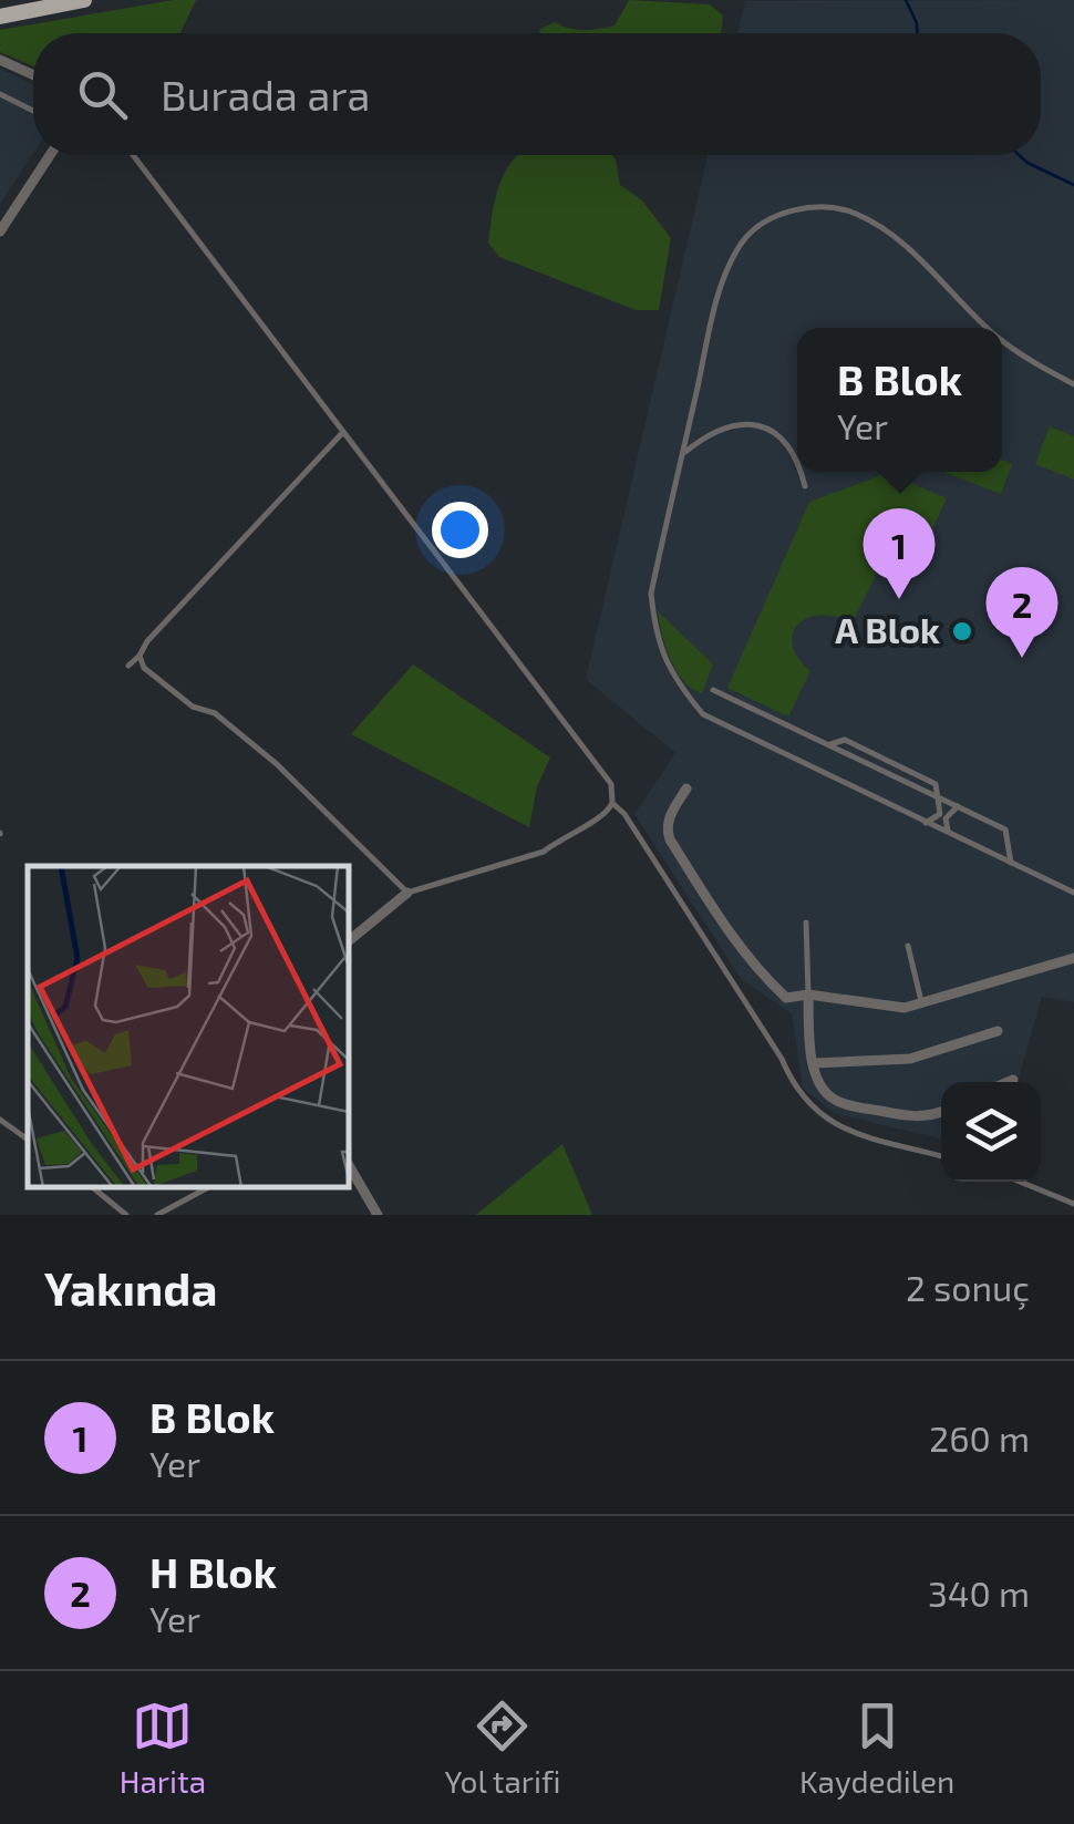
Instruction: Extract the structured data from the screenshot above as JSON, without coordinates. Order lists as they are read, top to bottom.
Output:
{
  "places": ["A Blok"],
  "page": {
    "search": "Burada ara",
    "popup": ["B Blok", "Yer"],
    "pins": ["1", "2"],
    "heading": ["Yakında", "2 sonuç"],
    "list": [
      {
        "mark": "1",
        "name": "B Blok",
        "note": "Yer",
        "value": "260 m"
      },
      {
        "mark": "2",
        "name": "H Blok",
        "note": "Yer",
        "value": "340 m"
      }
    ],
    "nav": ["Harita", "Yol tarifi", "Kaydedilen"]
  }
}
